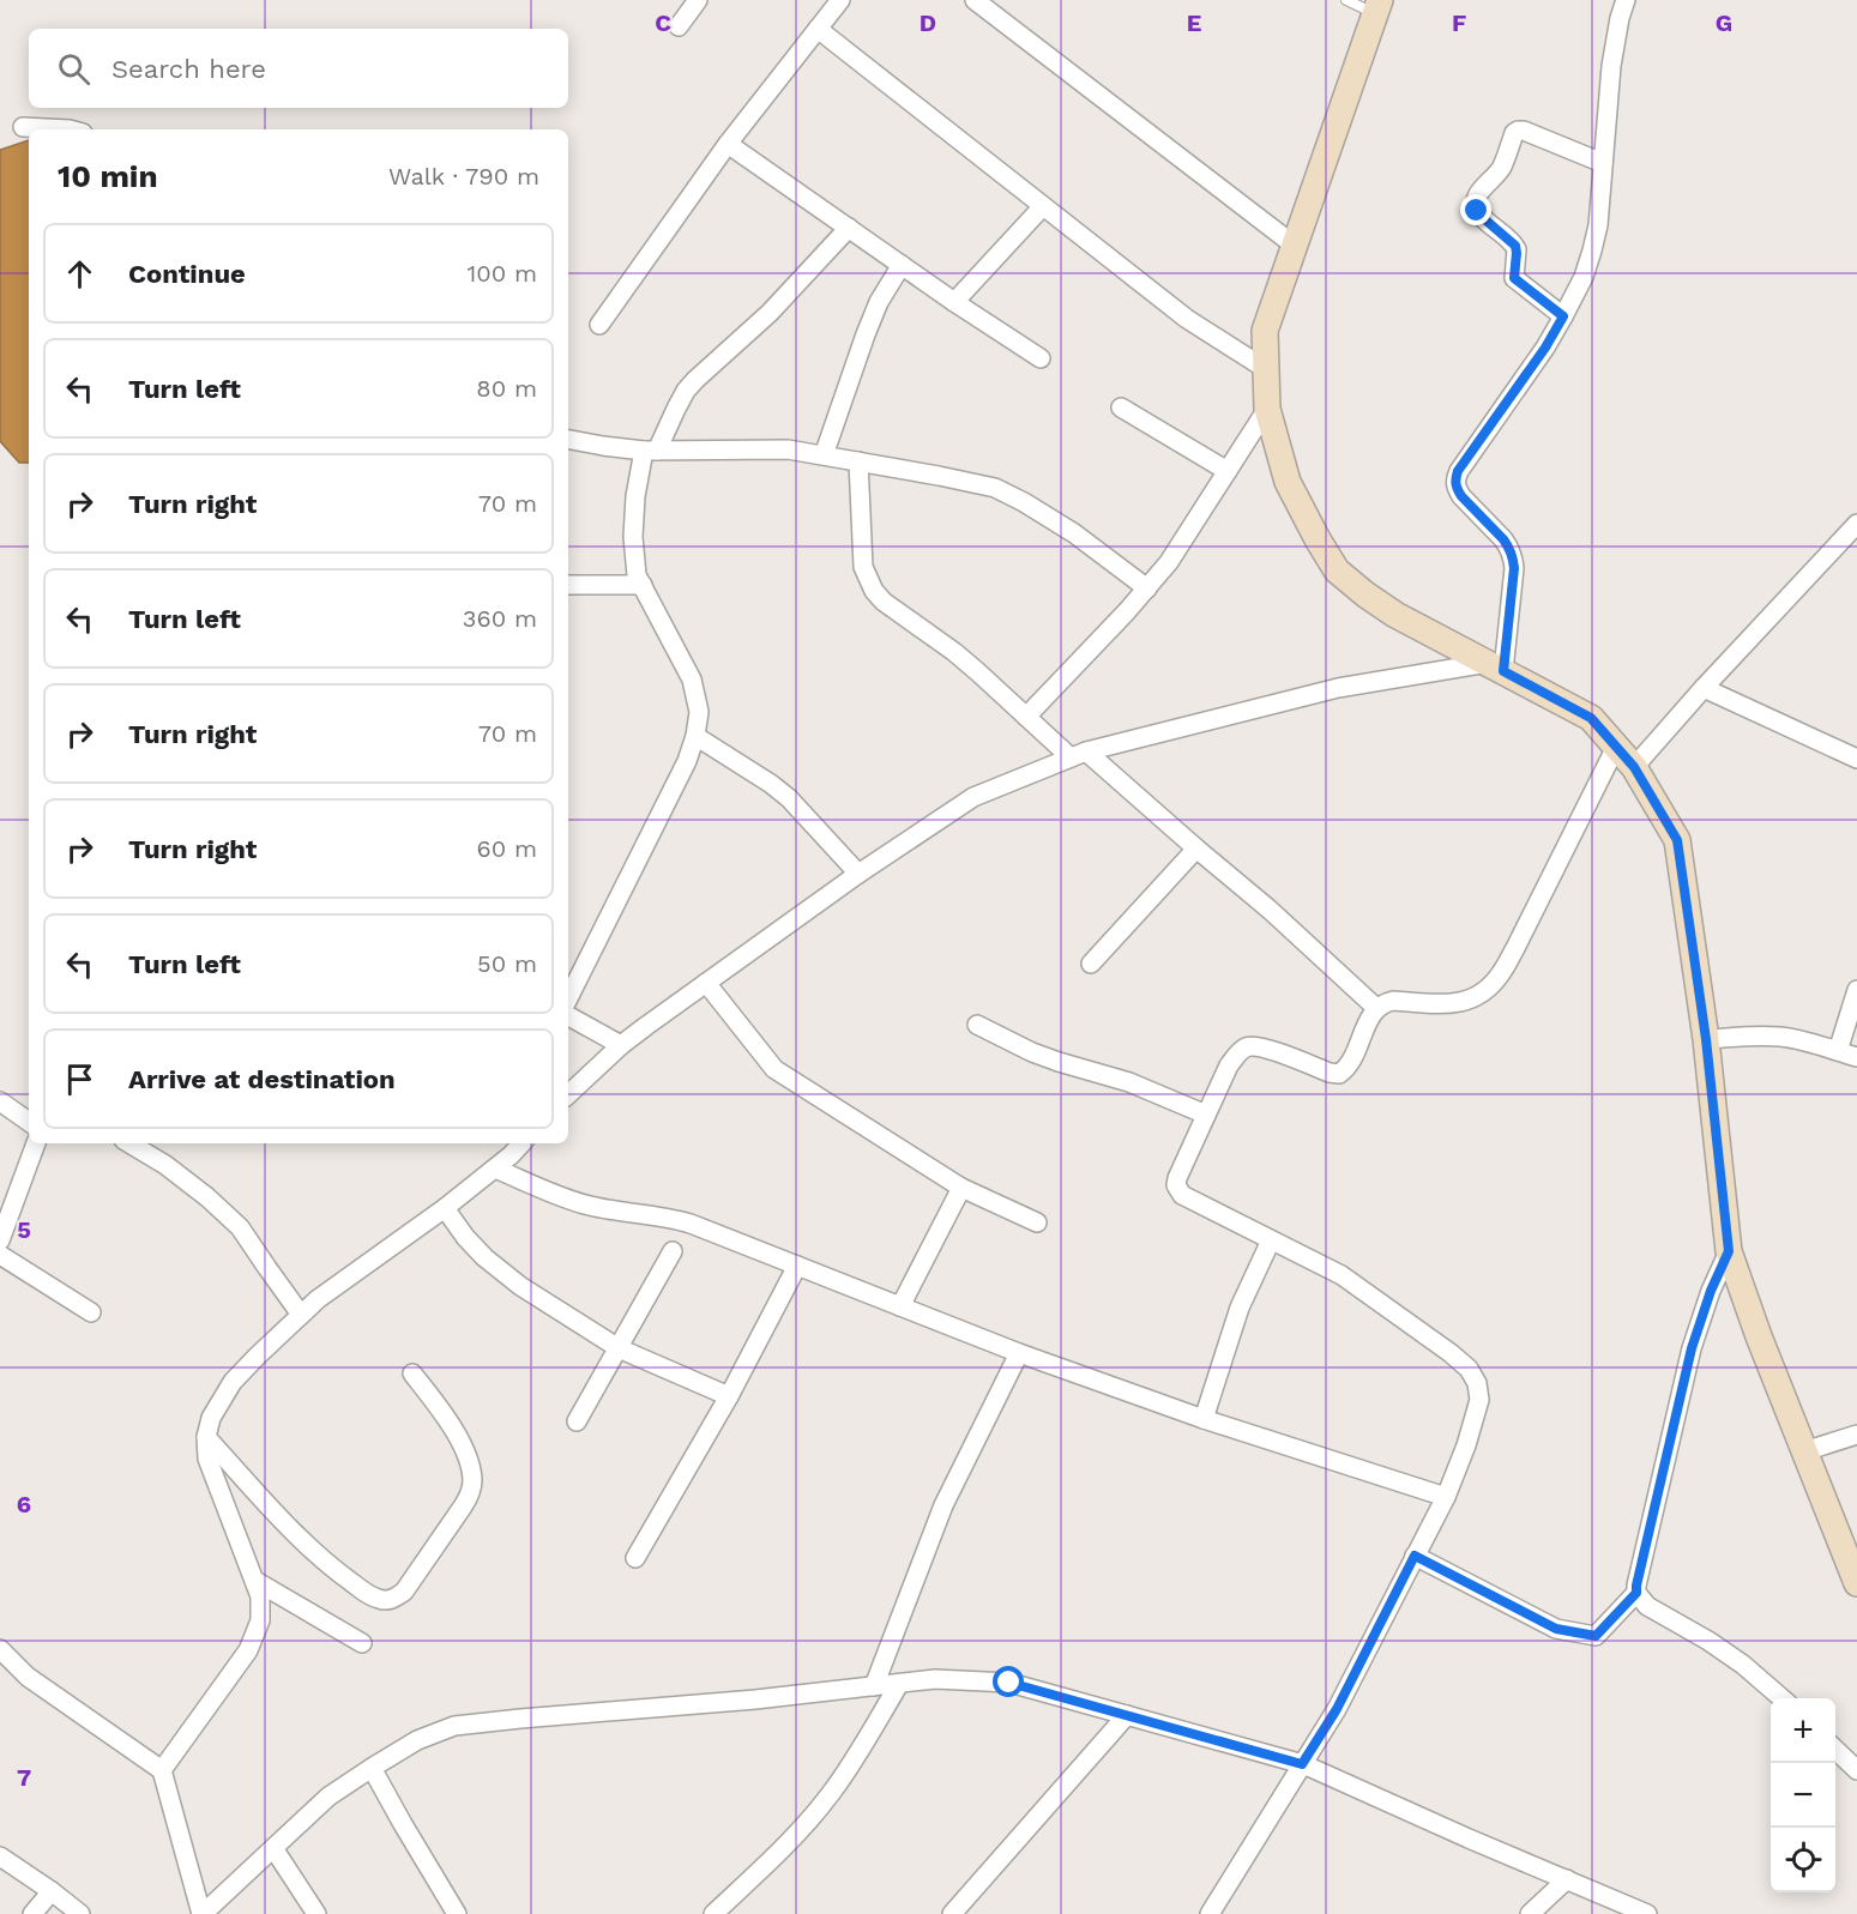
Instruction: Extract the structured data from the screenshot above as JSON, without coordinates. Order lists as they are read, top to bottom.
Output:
{
  "page": {
    "search": "Search here",
    "heading": ["10 min", "Walk · 790 m"],
    "list": [
      ["Continue", "100 m"],
      ["Turn left", "80 m"],
      ["Turn right", "70 m"],
      ["Turn left", "360 m"],
      ["Turn right", "70 m"],
      ["Turn right", "60 m"],
      ["Turn left", "50 m"],
      "Arrive at destination"
    ],
    "map_buttons": ["+", "−"]
  },
  "grid": {
    "columns": [
      "C",
      "D",
      "E",
      "F",
      "G"
    ],
    "rows": ["5", "6", "7"]
  }
}
